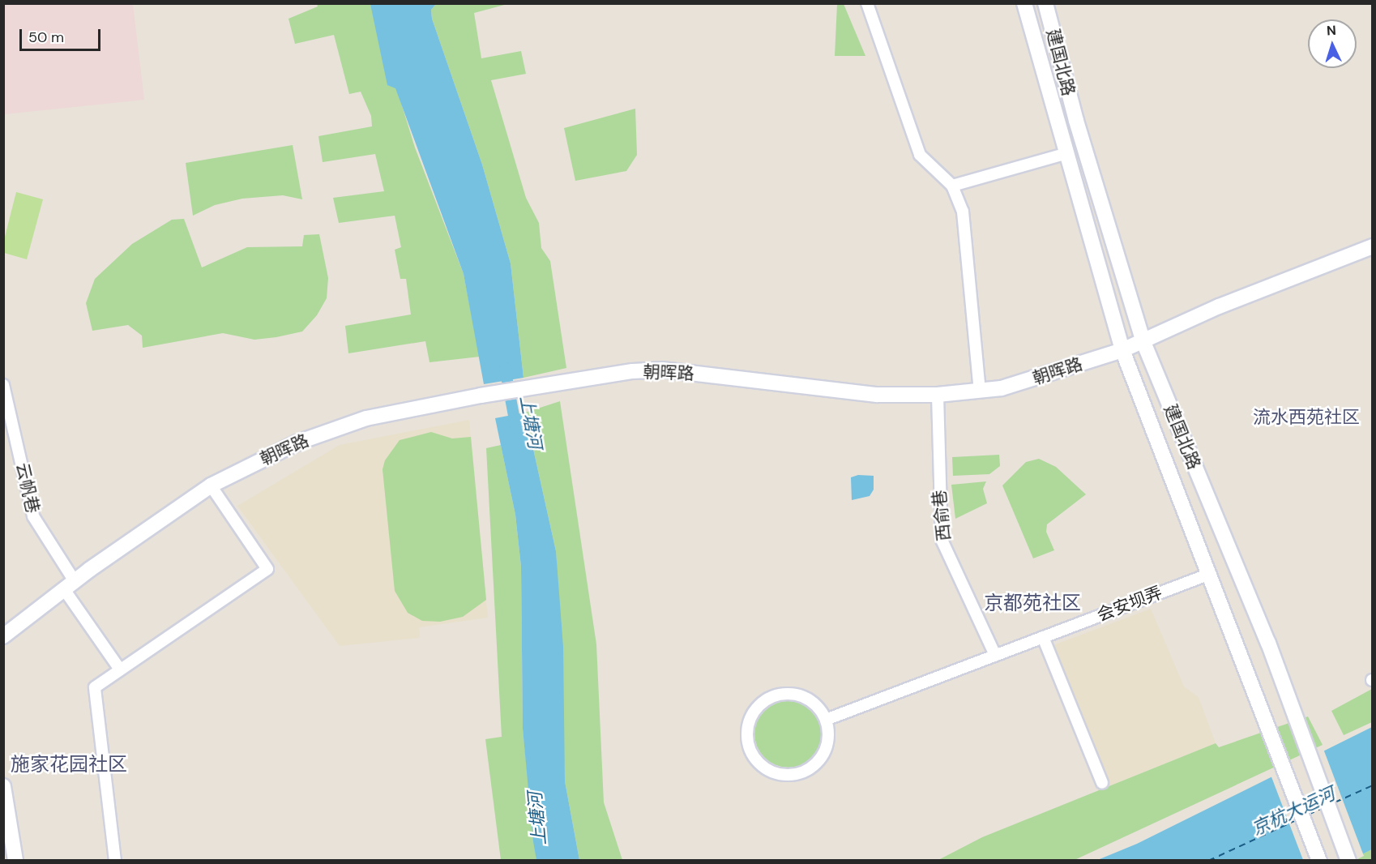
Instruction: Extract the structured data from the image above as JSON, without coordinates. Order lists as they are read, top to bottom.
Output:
{
  "streets": {
    "main road": ["建国北路", "朝晖路"],
    "street": ["云帆巷", "西俞巷", "会安坝弄"]
  },
  "crossings": [
    ["建国北路", "朝晖路"],
    ["建国北路", "会安坝弄"],
    ["朝晖路", "云帆巷"],
    ["朝晖路", "西俞巷"],
    ["西俞巷", "会安坝弄"]
  ],
  "districts": ["流水西苑社区", "京都苑社区", "施家花园社区"],
  "water": ["上塘河", "京杭大运河"],
  "scale_bar": "50 m",
  "north": "top"
}
